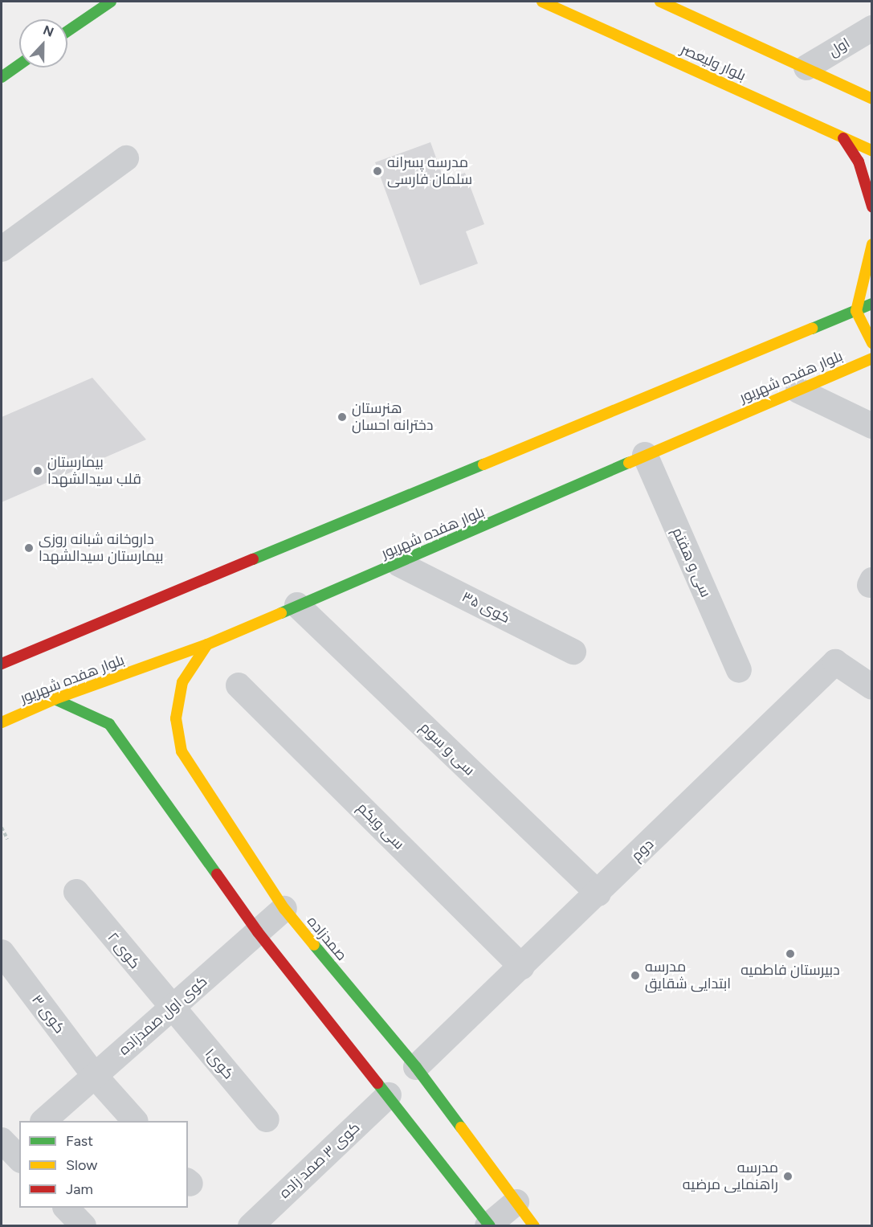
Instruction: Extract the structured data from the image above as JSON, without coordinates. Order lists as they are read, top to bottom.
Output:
{
  "streets": {
    "main road": ["بلوار ولیعصر", "بلوار هفده شهریور", "صمدزاده"],
    "street": [
      "اول",
      "سی و هفتم",
      "کوی ۳۵",
      "سی و سوم",
      "سی ویکم",
      "دوم",
      "کوی ۲",
      "کوی ۳",
      "کوی اول صمدزاده",
      "کوی۱",
      "کوی ۳ صمد زاده"
    ]
  },
  "crossings": [
    ["بلوار هفده شهریور", "سی و هفتم"],
    ["بلوار هفده شهریور", "کوی ۳۵"],
    ["بلوار هفده شهریور", "سی و سوم"],
    ["بلوار هفده شهریور", "صمدزاده"],
    ["سی و سوم", "دوم"],
    ["سی ویکم", "دوم"],
    ["دوم", "صمدزاده"],
    ["صمدزاده", "کوی اول صمدزاده"],
    ["کوی ۲", "کوی اول صمدزاده"],
    ["کوی ۲", "کوی۱"],
    ["کوی ۳", "کوی اول صمدزاده"],
    ["کوی اول صمدزاده", "کوی۱"]
  ],
  "places": [
    "مدرسه پسرانه سلمان فارسی",
    "هنرستان دخترانه احسان",
    "بیمارستان قلب سیدالشهدا",
    "داروخانه شبانه روزی بیمارستان سیدالشهدا",
    "دبیرستان فاطمیه",
    "مدرسه ابتدایی شقایق",
    "مدرسه راهنمایی مرضیه"
  ],
  "legend": ["Fast", "Slow", "Jam"],
  "north": "top"
}
